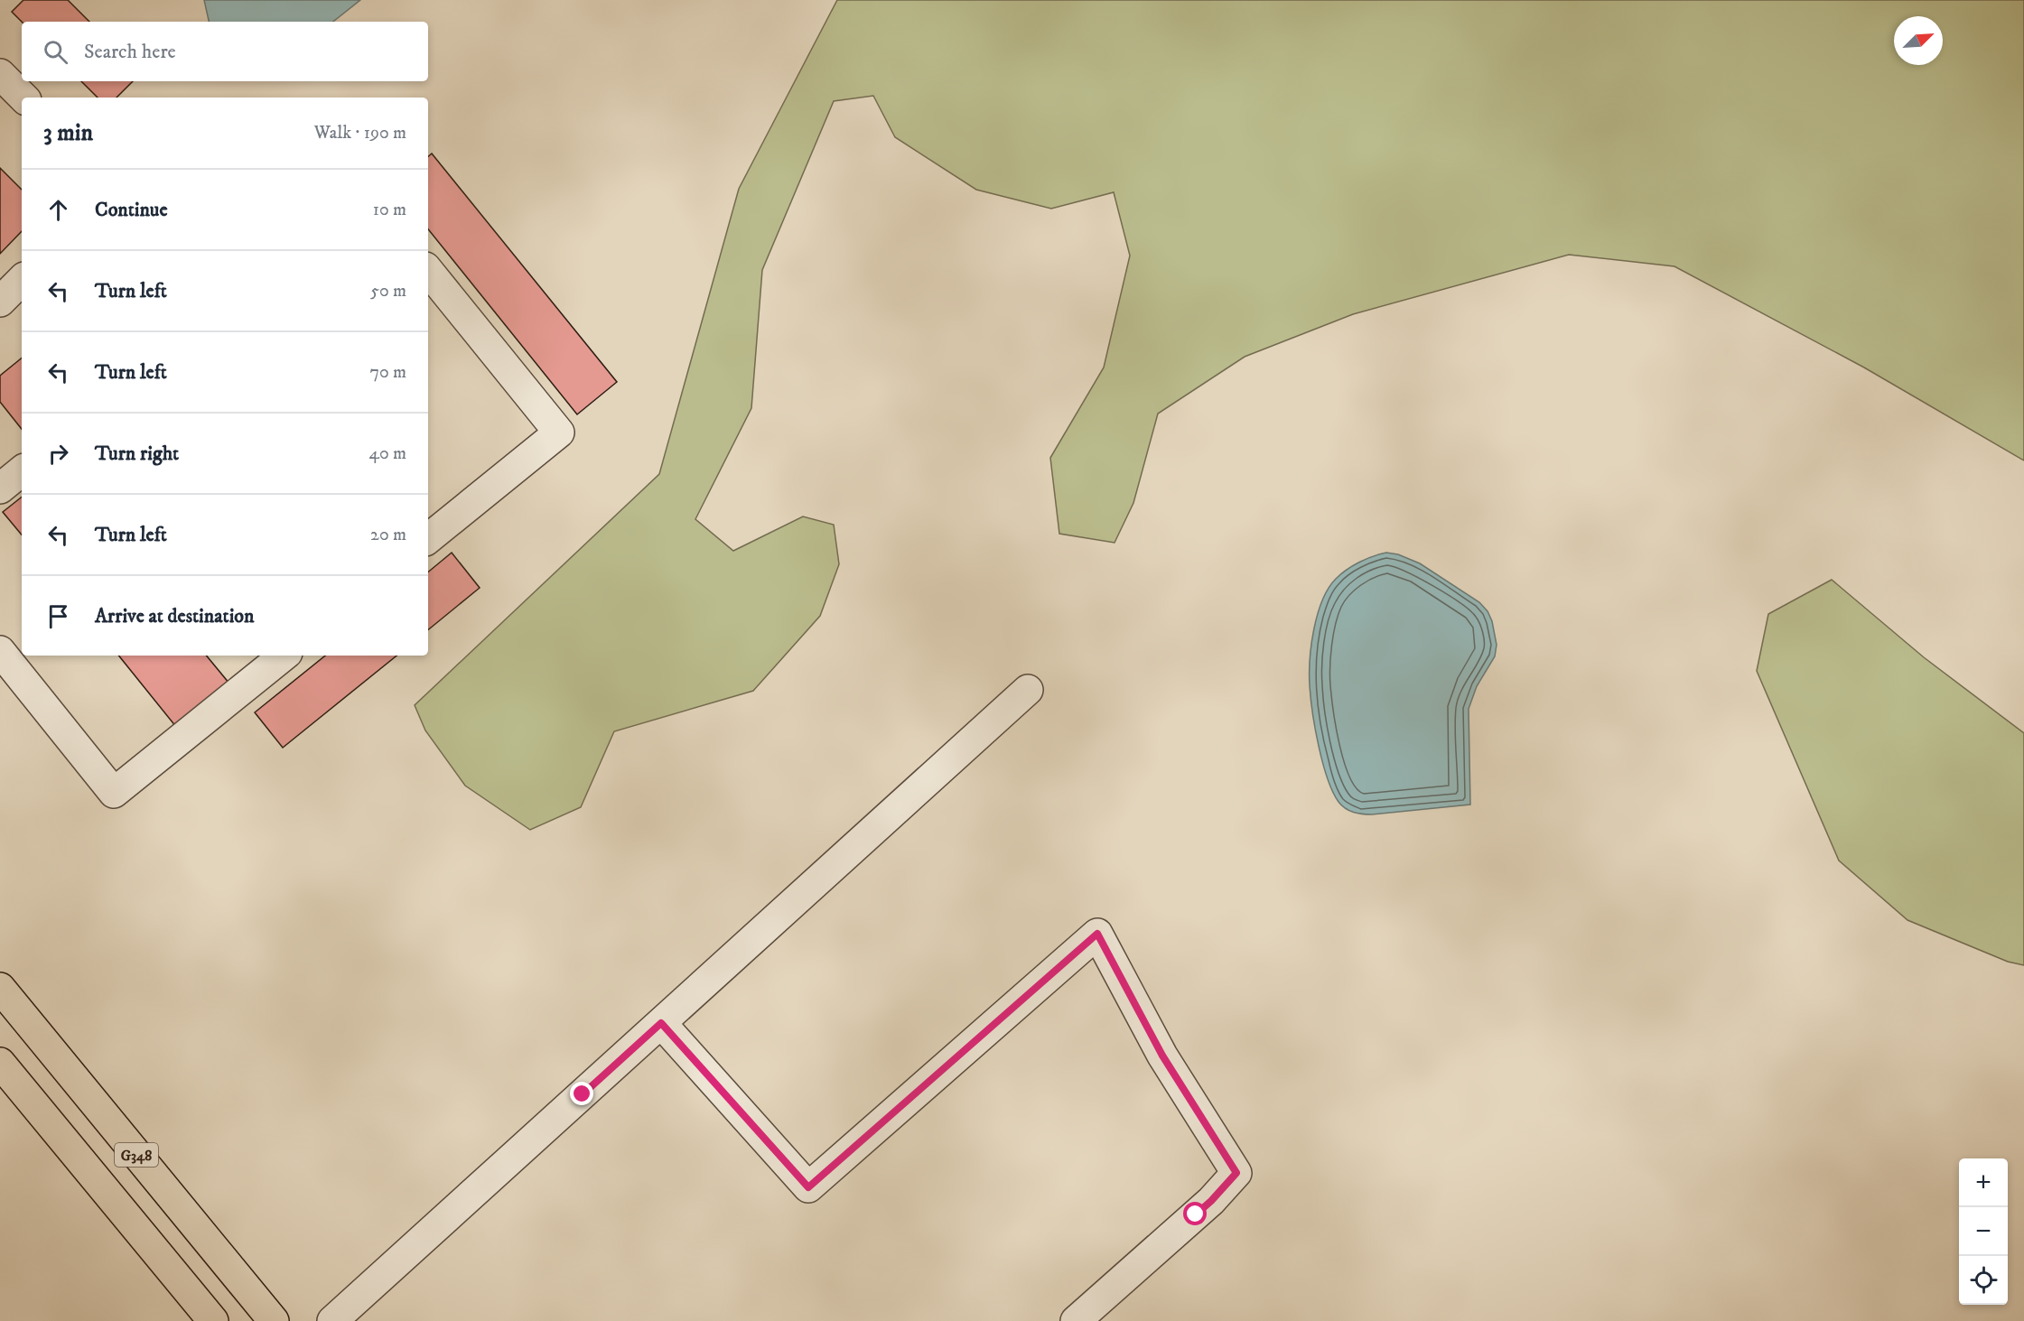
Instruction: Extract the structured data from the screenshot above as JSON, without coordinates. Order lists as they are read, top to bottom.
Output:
{
  "streets": {
    "highway": ["G348"]
  },
  "north": "top right",
  "page": {
    "search": "Search here",
    "heading": ["3 min", "Walk · 190 m"],
    "list": [
      ["Continue", "10 m"],
      ["Turn left", "50 m"],
      ["Turn left", "70 m"],
      ["Turn right", "40 m"],
      ["Turn left", "20 m"],
      "Arrive at destination"
    ],
    "map_buttons": ["+", "−"]
  }
}
